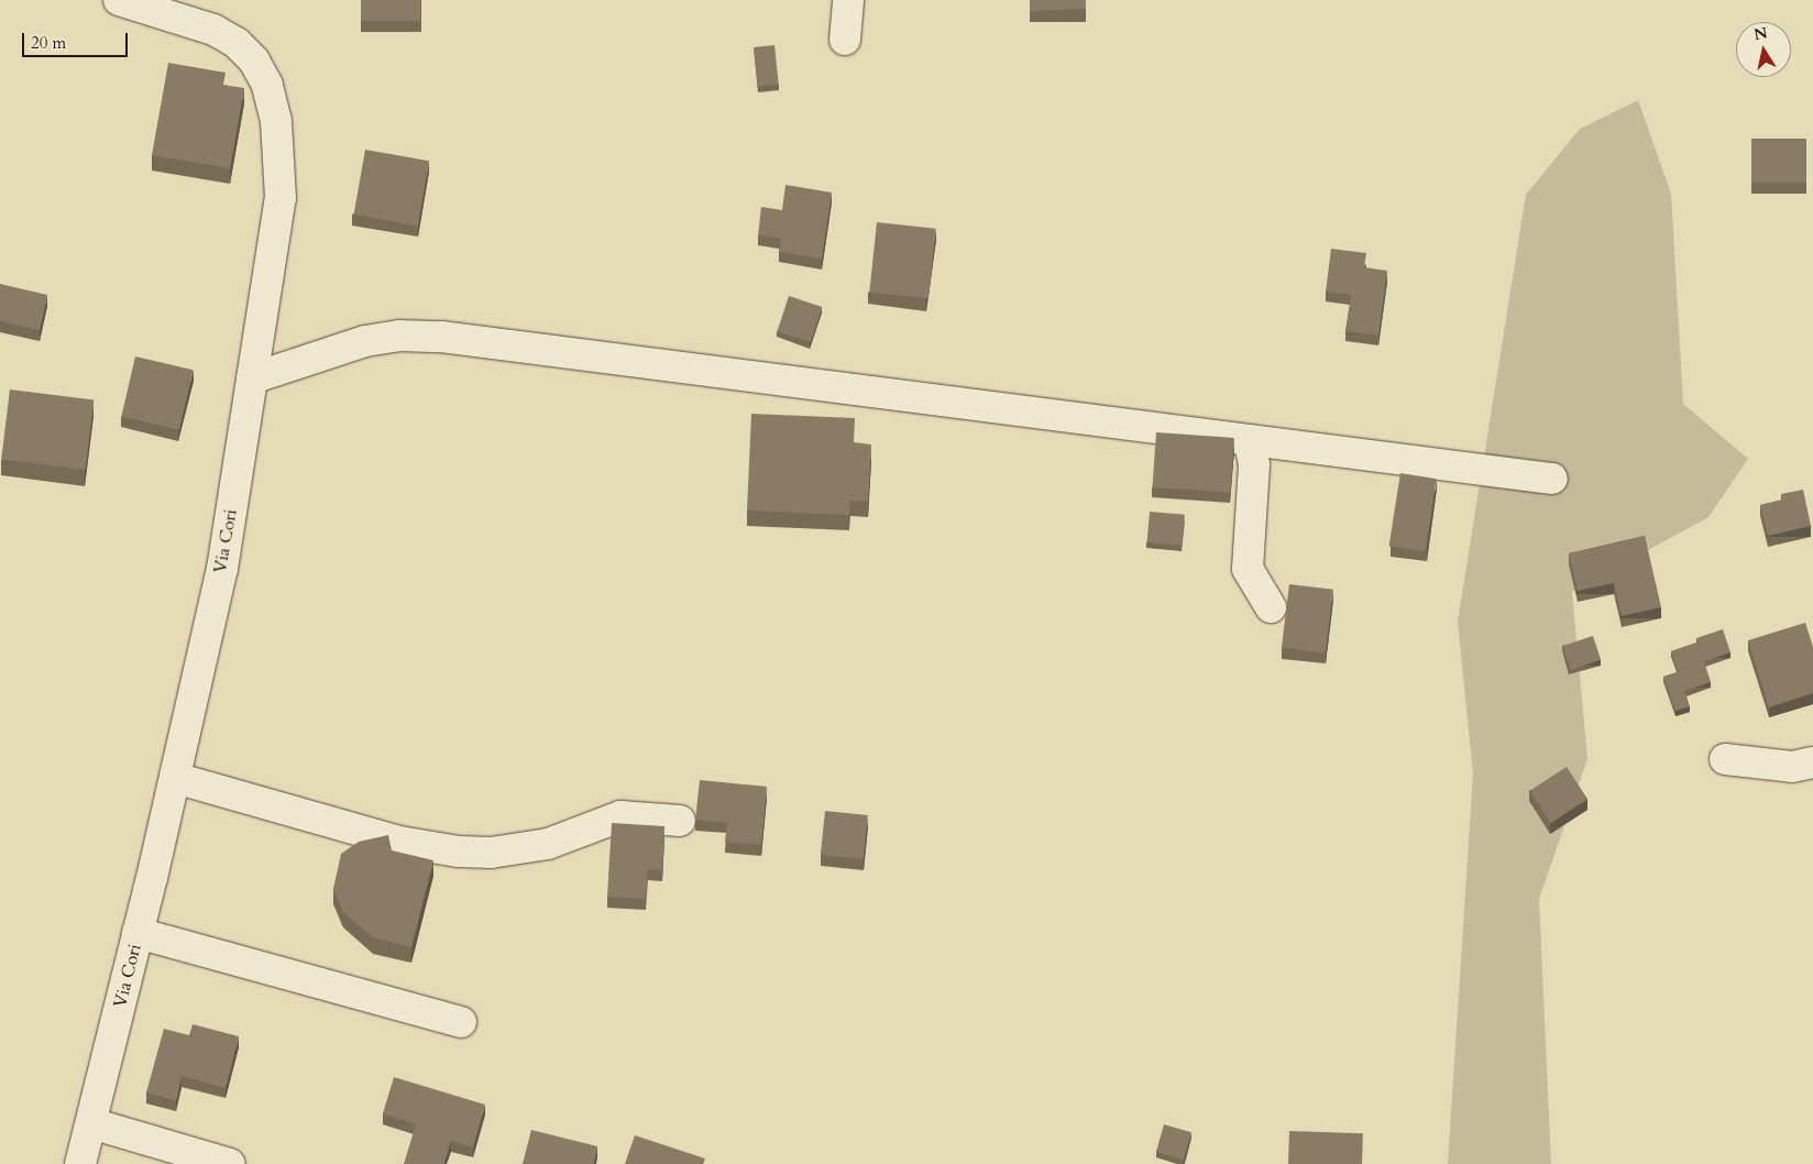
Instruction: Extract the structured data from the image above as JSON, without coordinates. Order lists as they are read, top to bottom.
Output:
{
  "streets": {
    "street": ["Via Cori"]
  },
  "scale_bar": "20 m",
  "north": "top"
}
